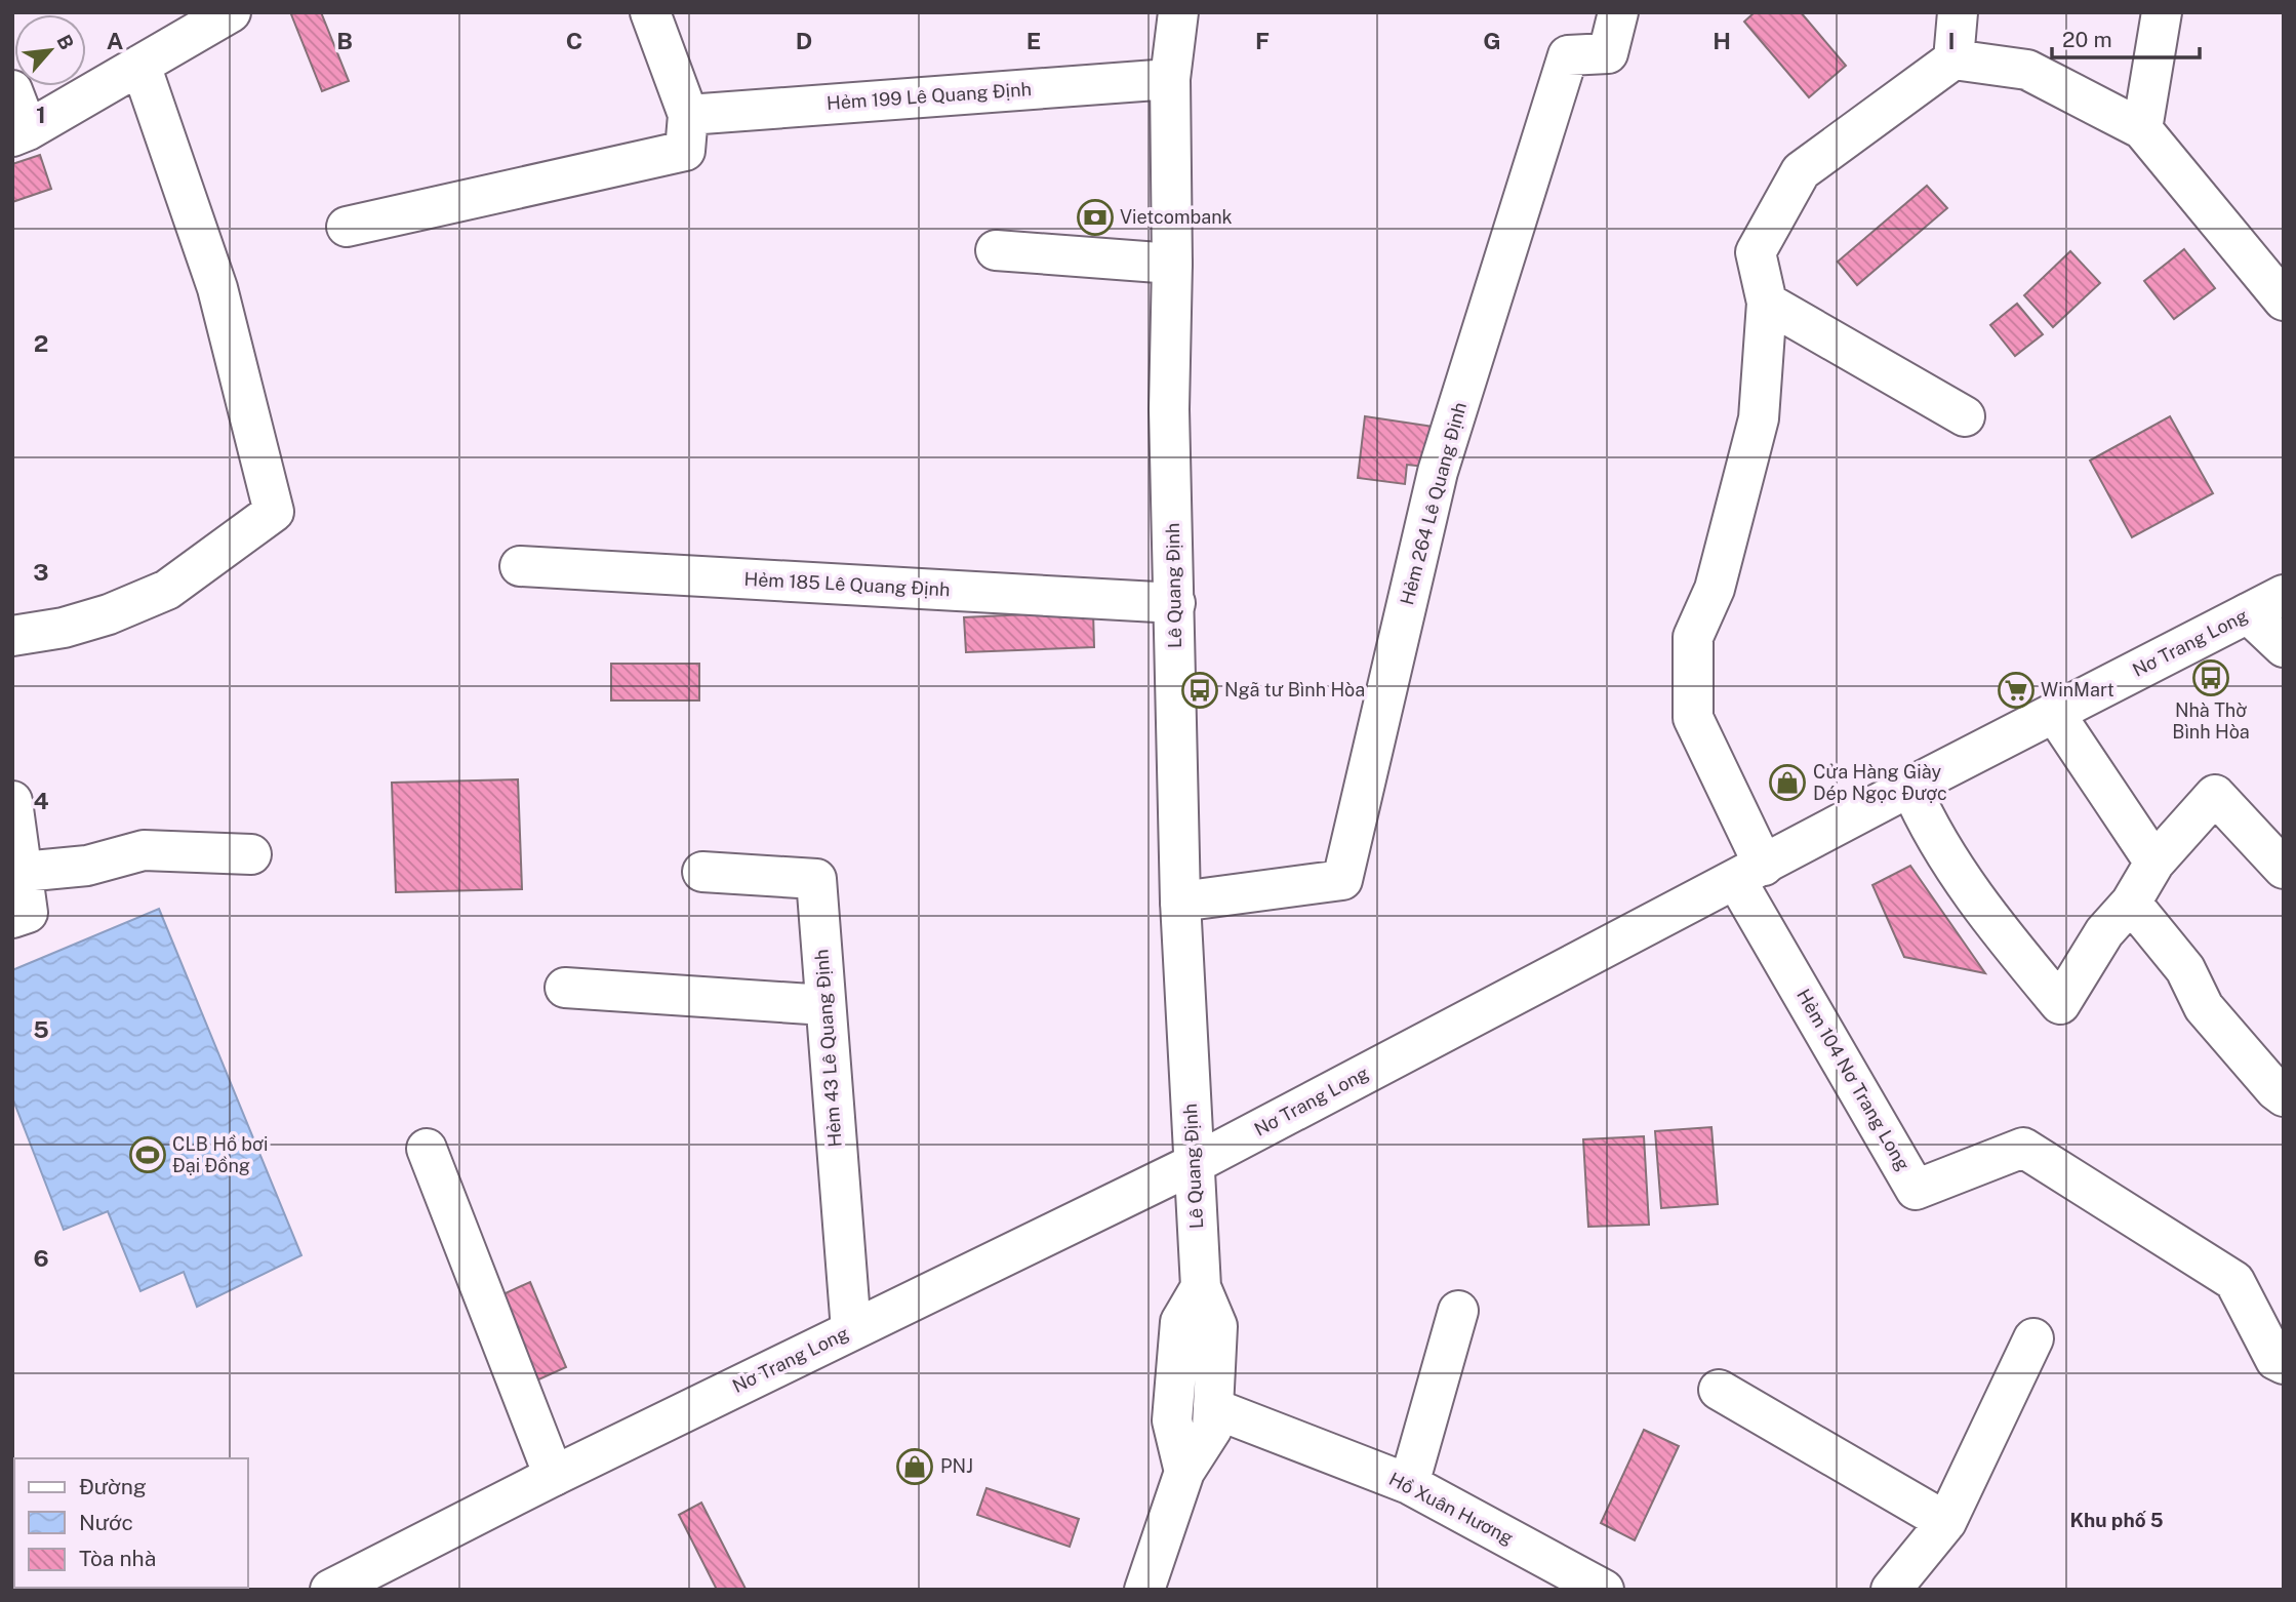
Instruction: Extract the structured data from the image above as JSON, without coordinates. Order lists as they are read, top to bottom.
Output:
{
  "streets": {
    "main road": [
      "Hẻm 199 Lê Quang Định",
      "Hẻm 264 Lê Quang Định",
      "Hẻm 185 Lê Quang Định",
      "Lê Quang Định",
      "Nơ Trang Long",
      "Hẻm 43 Lê Quang Định",
      "Hẻm 104 Nơ Trang Long",
      "Hồ Xuân Hương"
    ]
  },
  "crossings": [
    ["Hẻm 199 Lê Quang Định", "Lê Quang Định"],
    ["Hẻm 264 Lê Quang Định", "Lê Quang Định"],
    ["Hẻm 185 Lê Quang Định", "Lê Quang Định"],
    ["Lê Quang Định", "Nơ Trang Long"],
    ["Lê Quang Định", "Hồ Xuân Hương"],
    ["Nơ Trang Long", "Hẻm 43 Lê Quang Định"],
    ["Nơ Trang Long", "Hẻm 104 Nơ Trang Long"]
  ],
  "districts": ["Khu phố 5"],
  "places": {
    "bank": ["Vietcombank"],
    "bus stop": ["Nhà Thờ Bình Hòa", "Ngã tư Bình Hòa"],
    "supermarket": ["WinMart"],
    "shop": ["Cửa Hàng Giày Dép Ngọc Được", "PNJ"],
    "sports": ["CLB Hồ bơi Đại Đồng"]
  },
  "legend": ["Đường", "Nước", "Tòa nhà"],
  "scale_bar": "20 m",
  "north": "top right",
  "grid": {
    "columns": [
      "A",
      "B",
      "C",
      "D",
      "E",
      "F",
      "G",
      "H",
      "I"
    ],
    "rows": [
      "1",
      "2",
      "3",
      "4",
      "5",
      "6"
    ]
  }
}
